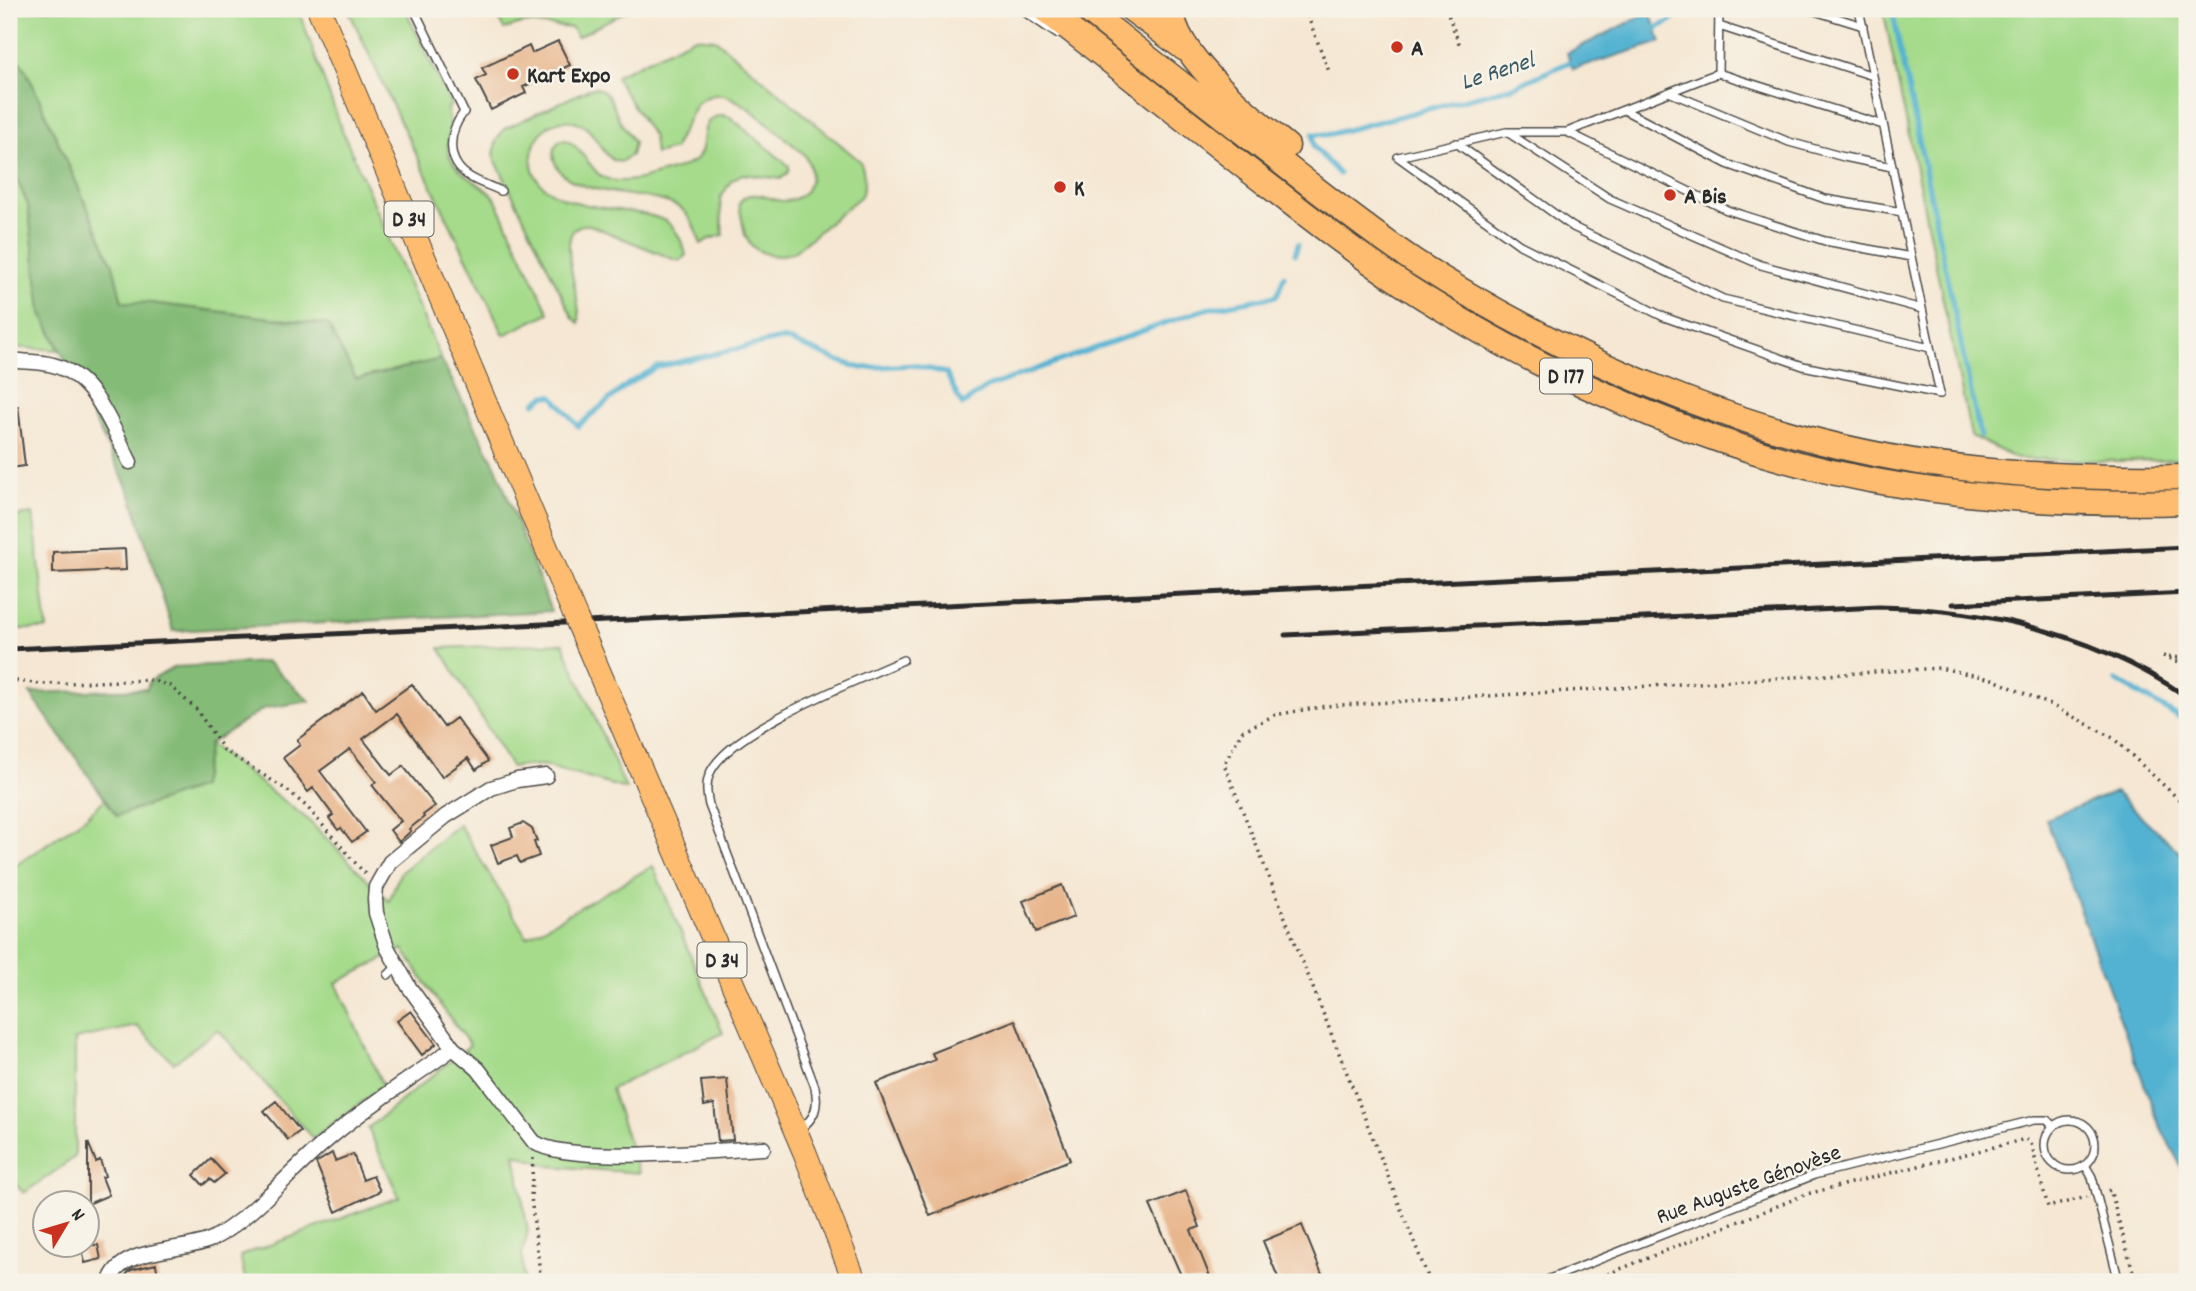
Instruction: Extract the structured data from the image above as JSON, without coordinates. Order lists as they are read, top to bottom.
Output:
{
  "streets": {
    "highway": ["D 177"],
    "main road": ["D 34"],
    "lane": ["Rue Auguste Génovèse"]
  },
  "water": ["Le Renel"],
  "places": [
    "A",
    "Kart Expo",
    "K",
    "A Bis"
  ],
  "north": "top right"
}
